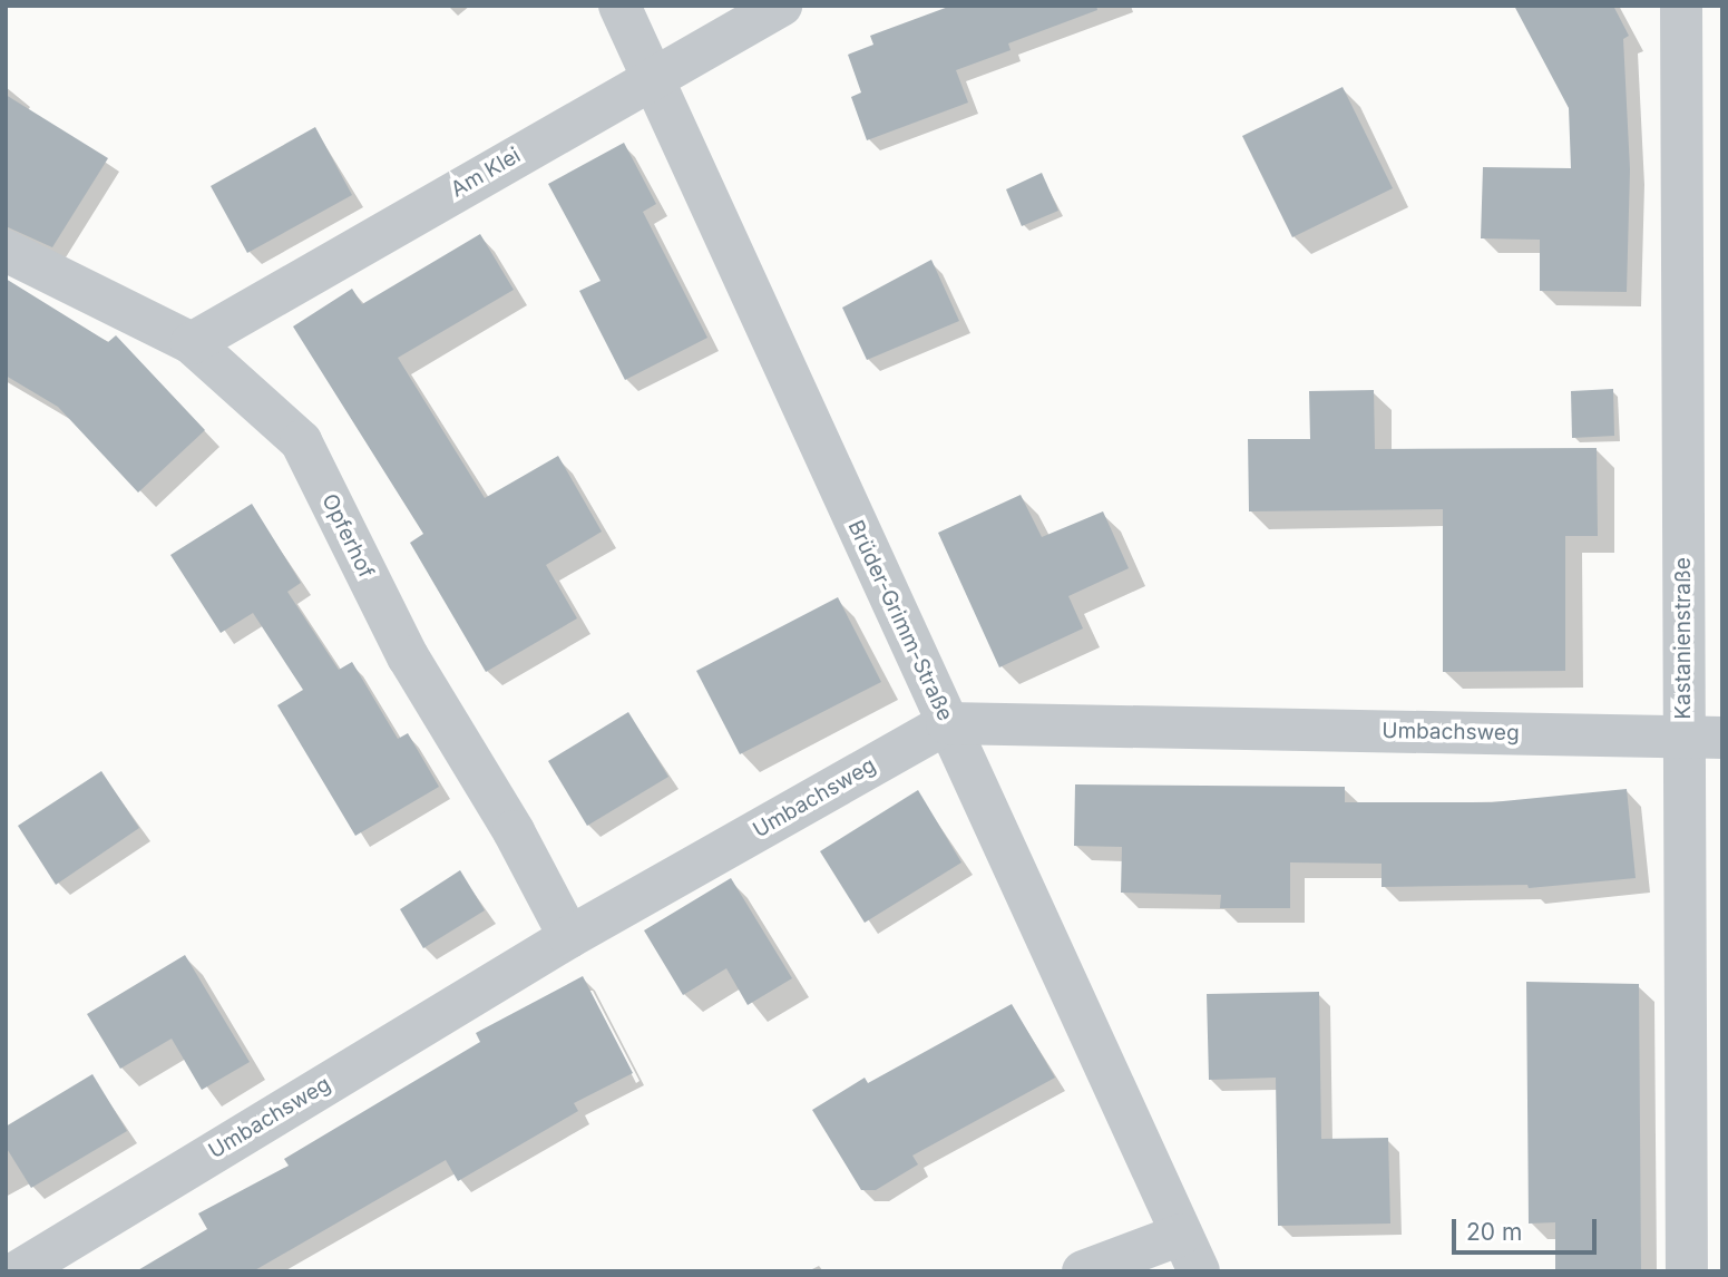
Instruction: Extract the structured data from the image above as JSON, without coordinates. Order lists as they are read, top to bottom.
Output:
{
  "streets": {
    "street": [
      "Am Klei",
      "Opferhof",
      "Brüder-Grimm-Straße",
      "Kastanienstraße",
      "Umbachsweg"
    ]
  },
  "crossings": [
    ["Am Klei", "Opferhof"],
    ["Am Klei", "Brüder-Grimm-Straße"],
    ["Opferhof", "Umbachsweg"],
    ["Brüder-Grimm-Straße", "Umbachsweg"],
    ["Kastanienstraße", "Umbachsweg"]
  ],
  "scale_bar": "20 m"
}
